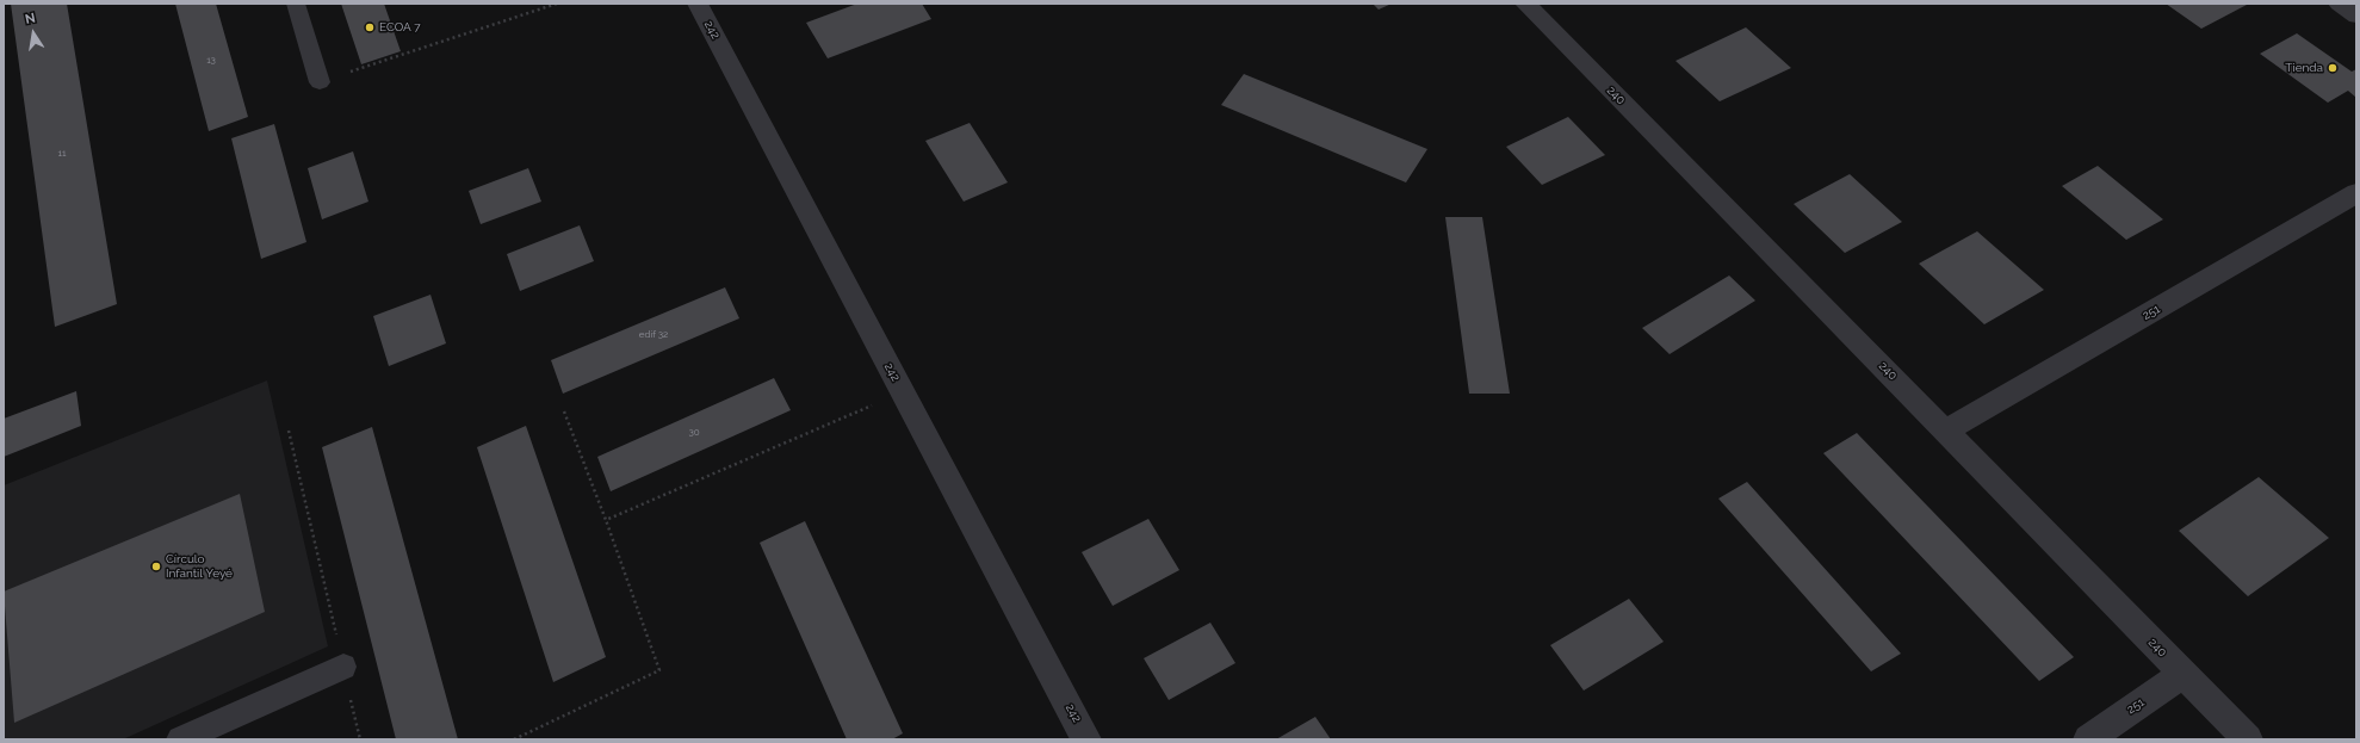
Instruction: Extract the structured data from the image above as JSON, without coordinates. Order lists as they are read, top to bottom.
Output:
{
  "streets": {
    "street": ["242", "240", "251"]
  },
  "crossings": [
    ["240", "251"]
  ],
  "places": ["ECOA 7", "Tienda", "Círculo Infantil Yeyé"],
  "house_numbers": [
    "13",
    "11",
    "edif 32",
    "30"
  ],
  "north": "top"
}
